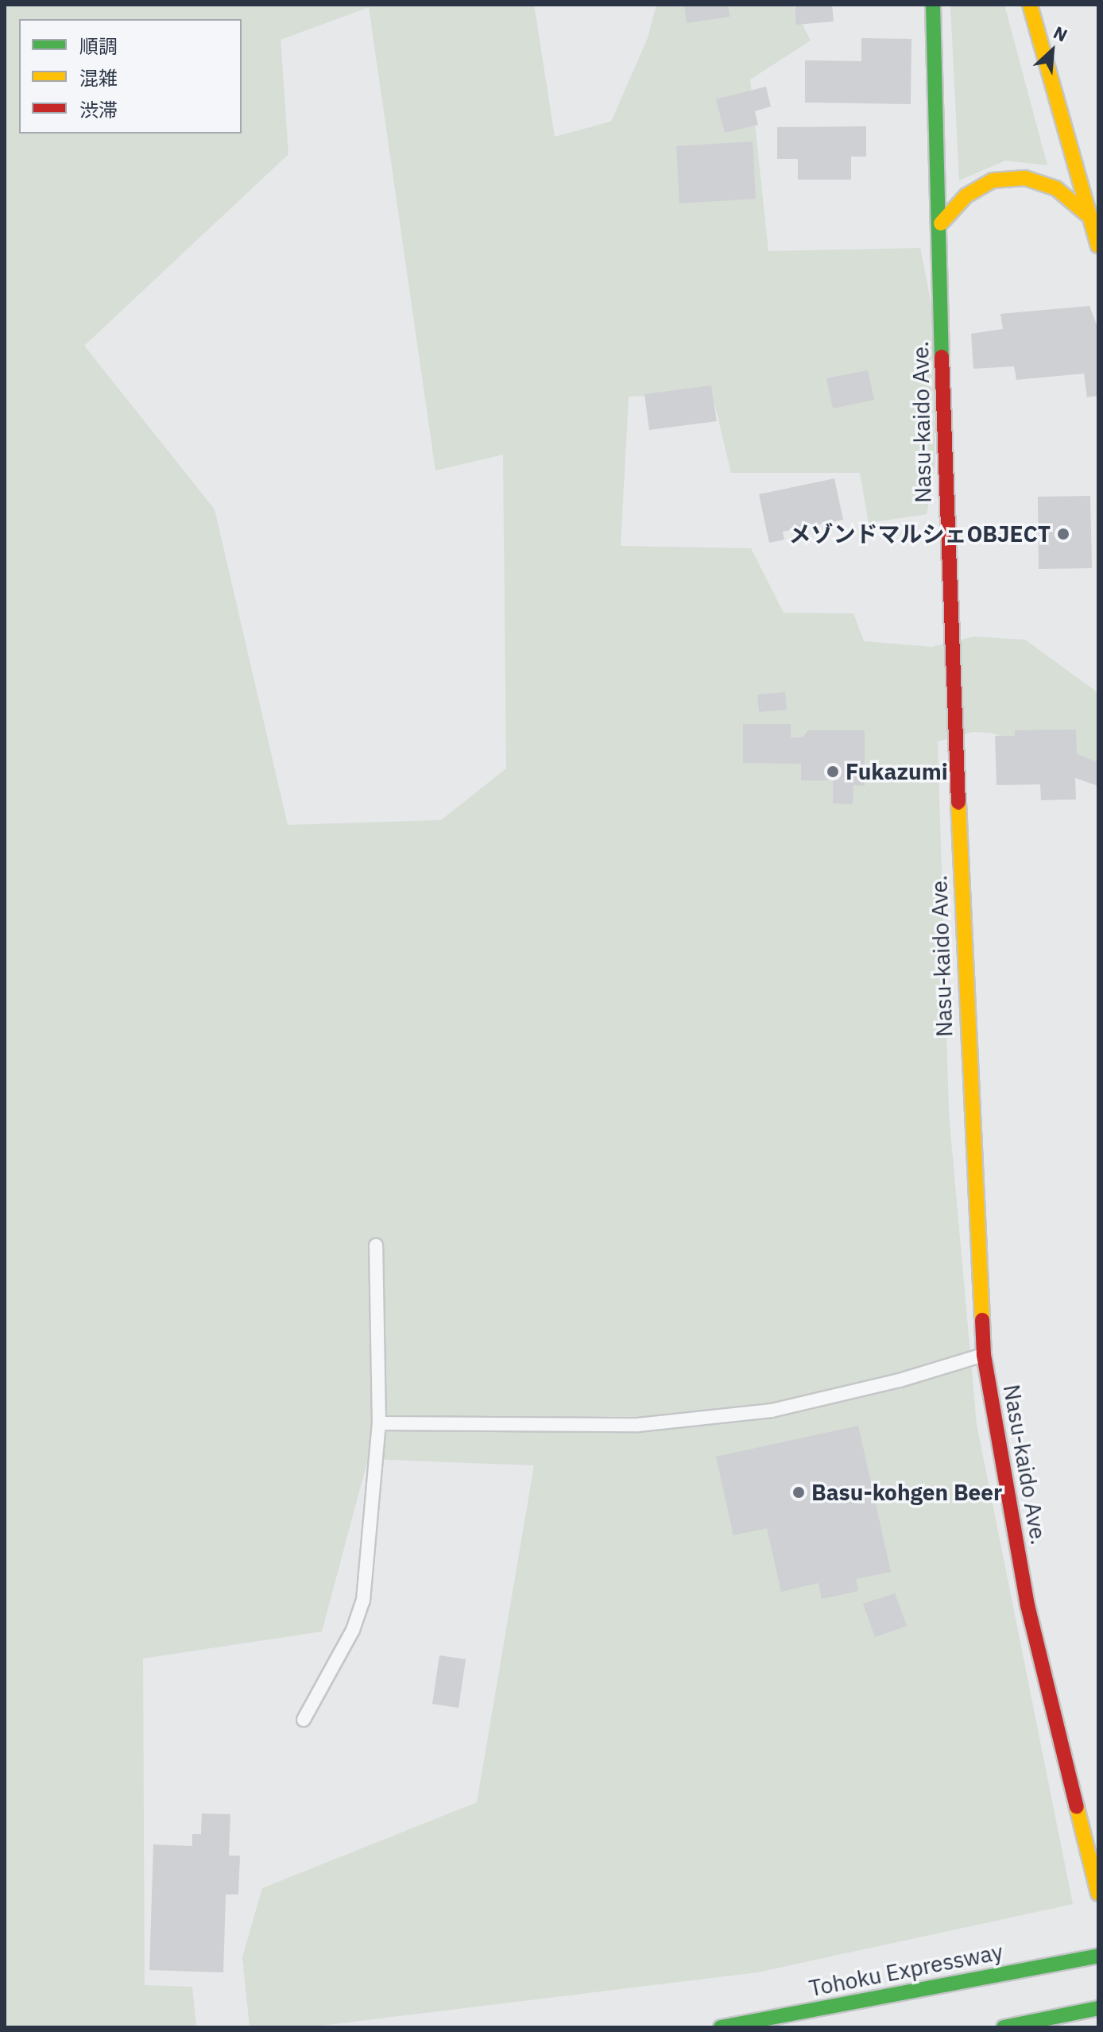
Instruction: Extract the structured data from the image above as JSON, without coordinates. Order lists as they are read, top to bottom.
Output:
{
  "streets": {
    "main road": ["Nasu-kaido Ave.", "Tohoku Expressway"]
  },
  "places": ["メゾンドマルシェOBJECT", "Fukazumi", "Basu-kohgen Beer"],
  "legend": ["順調", "混雑", "渋滞"],
  "north": "top right"
}
